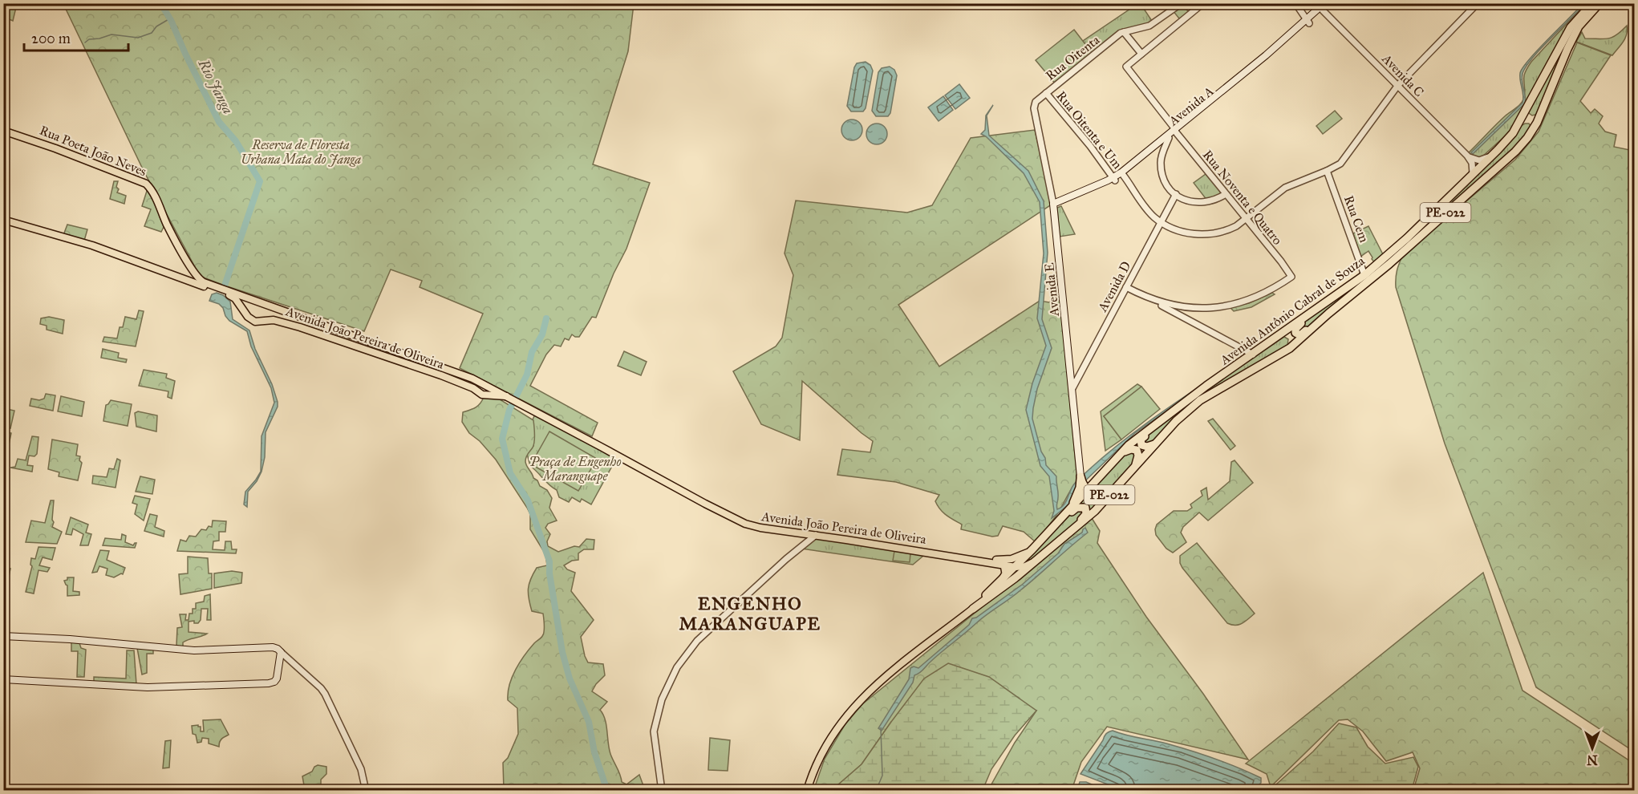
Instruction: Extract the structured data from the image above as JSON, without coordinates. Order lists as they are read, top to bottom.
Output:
{
  "streets": {
    "highway": ["PE-022", "Avenida Antônio Cabral de Souza"],
    "main road": [
      "Avenida A",
      "Rua Poeta João Neves",
      "Avenida E",
      "Avenida João Pereira de Oliveira"
    ],
    "street": [
      "Rua Oitenta",
      "Avenida C",
      "Rua Oitenta e Um",
      "Rua Noventa e Quatro",
      "Rua Cem",
      "Avenida D"
    ]
  },
  "crossings": [
    ["Rua Oitenta", "Rua Oitenta e Um"],
    ["Rua Oitenta", "Avenida E"],
    ["Avenida C", "Avenida A"],
    ["Avenida A", "Rua Oitenta e Um"],
    ["Avenida A", "Rua Noventa e Quatro"],
    ["Avenida A", "Avenida E"],
    ["Rua Poeta João Neves", "Avenida João Pereira de Oliveira"],
    ["Rua Cem", "Avenida Antônio Cabral de Souza"],
    ["Avenida D", "Avenida E"],
    ["Avenida E", "Avenida Antônio Cabral de Souza"],
    ["Avenida Antônio Cabral de Souza", "Avenida João Pereira de Oliveira"]
  ],
  "districts": ["ENGENHO MARANGUAPE"],
  "water": ["Rio Janga"],
  "parks": ["Reserva de Floresta Urbana Mata do Janga", "Praça de Engenho Maranguape"],
  "scale_bar": "200 m",
  "north": "bottom"
}
